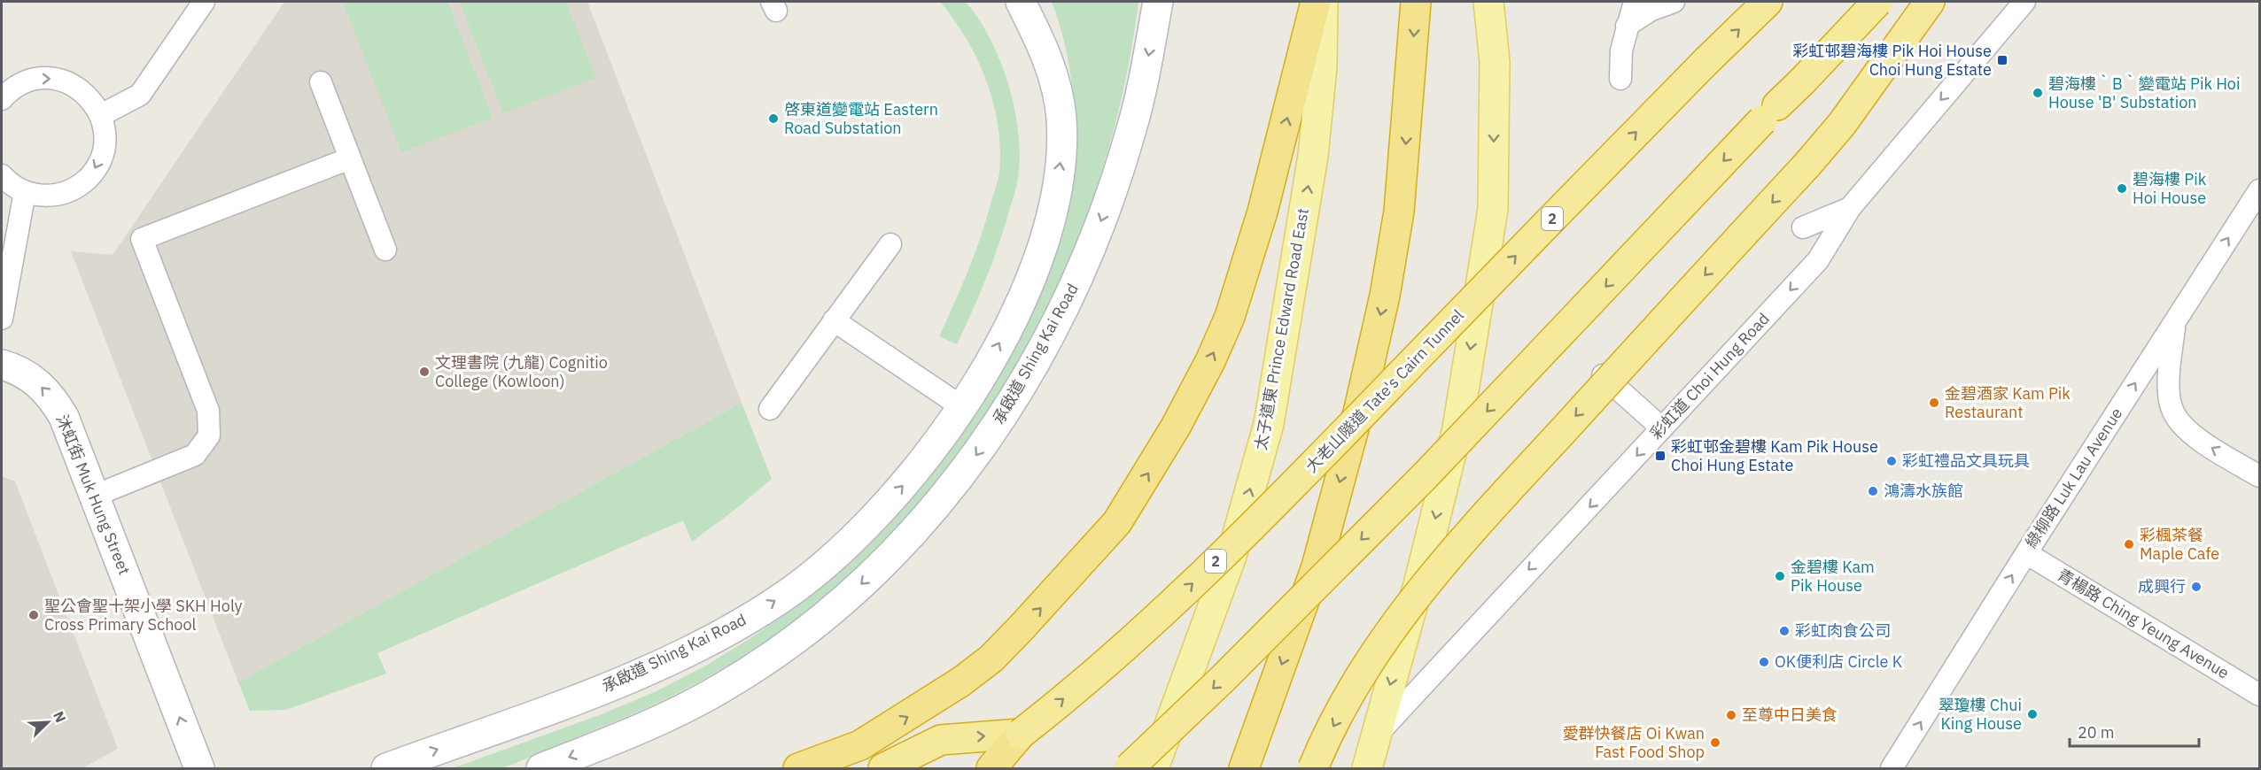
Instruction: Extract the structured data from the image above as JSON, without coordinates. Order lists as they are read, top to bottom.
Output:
{
  "streets": {
    "highway": ["2", "大老山隧道 Tate's Cairn Tunnel"],
    "main road": ["太子道東 Prince Edward Road East", "承啟道 Shing Kai Road", "沐虹街 Muk Hung Street"],
    "lane": ["彩虹道 Choi Hung Road", "綠柳路 Luk Lau Avenue", "青楊路 Ching Yeung Avenue"]
  },
  "crossings": [
    ["綠柳路 Luk Lau Avenue", "青楊路 Ching Yeung Avenue"]
  ],
  "one_way": ["彩虹道 Choi Hung Road", "綠柳路 Luk Lau Avenue", "沐虹街 Muk Hung Street"],
  "places": {
    "transit": ["彩虹邨碧海樓 Pik Hoi House Choi Hung Estate", "彩虹邨金碧樓 Kam Pik House Choi Hung Estate"],
    "other": [
      "碧海樓‵B‵變電站 Pik Hoi House 'B' Substation",
      "啓東道變電站 Eastern Road Substation",
      "碧海樓 Pik Hoi House",
      "文理書院 (九龍) Cognitio College (Kowloon)",
      "金碧酒家 Kam Pik Restaurant",
      "彩虹禮品文具玩具",
      "鴻濤水族館",
      "彩楓茶餐 Maple Cafe",
      "金碧樓 Kam Pik House",
      "成興行",
      "聖公會聖十架小學 SKH Holy Cross Primary School",
      "彩虹肉食公司",
      "OK便利店 Circle K",
      "翠瓊樓 Chui King House",
      "至尊中日美食",
      "愛群快餐店 Oi Kwan Fast Food Shop"
    ]
  },
  "scale_bar": "20 m",
  "north": "top right"
}
